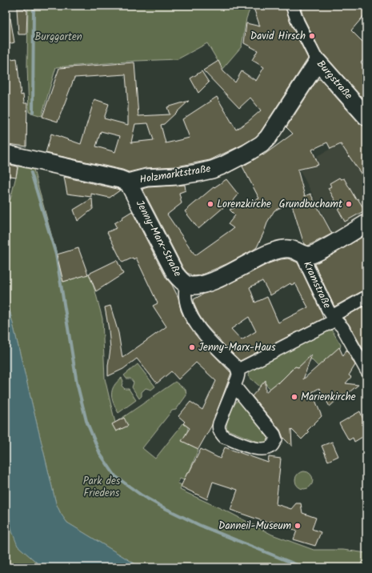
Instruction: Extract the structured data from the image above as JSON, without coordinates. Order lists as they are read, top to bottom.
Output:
{
  "streets": {
    "street": [
      "Burgstraße",
      "Holzmarktstraße",
      "Jenny-Marx-Straße",
      "Kramstraße"
    ]
  },
  "crossings": [
    ["Burgstraße", "Holzmarktstraße"],
    ["Holzmarktstraße", "Jenny-Marx-Straße"]
  ],
  "parks": ["Burggarten", "Park des Friedens"],
  "places": [
    "David Hirsch",
    "Lorenzkirche",
    "Grundbuchamt",
    "Jenny-Marx-Haus",
    "Marienkirche",
    "Danneil-Museum"
  ]
}
